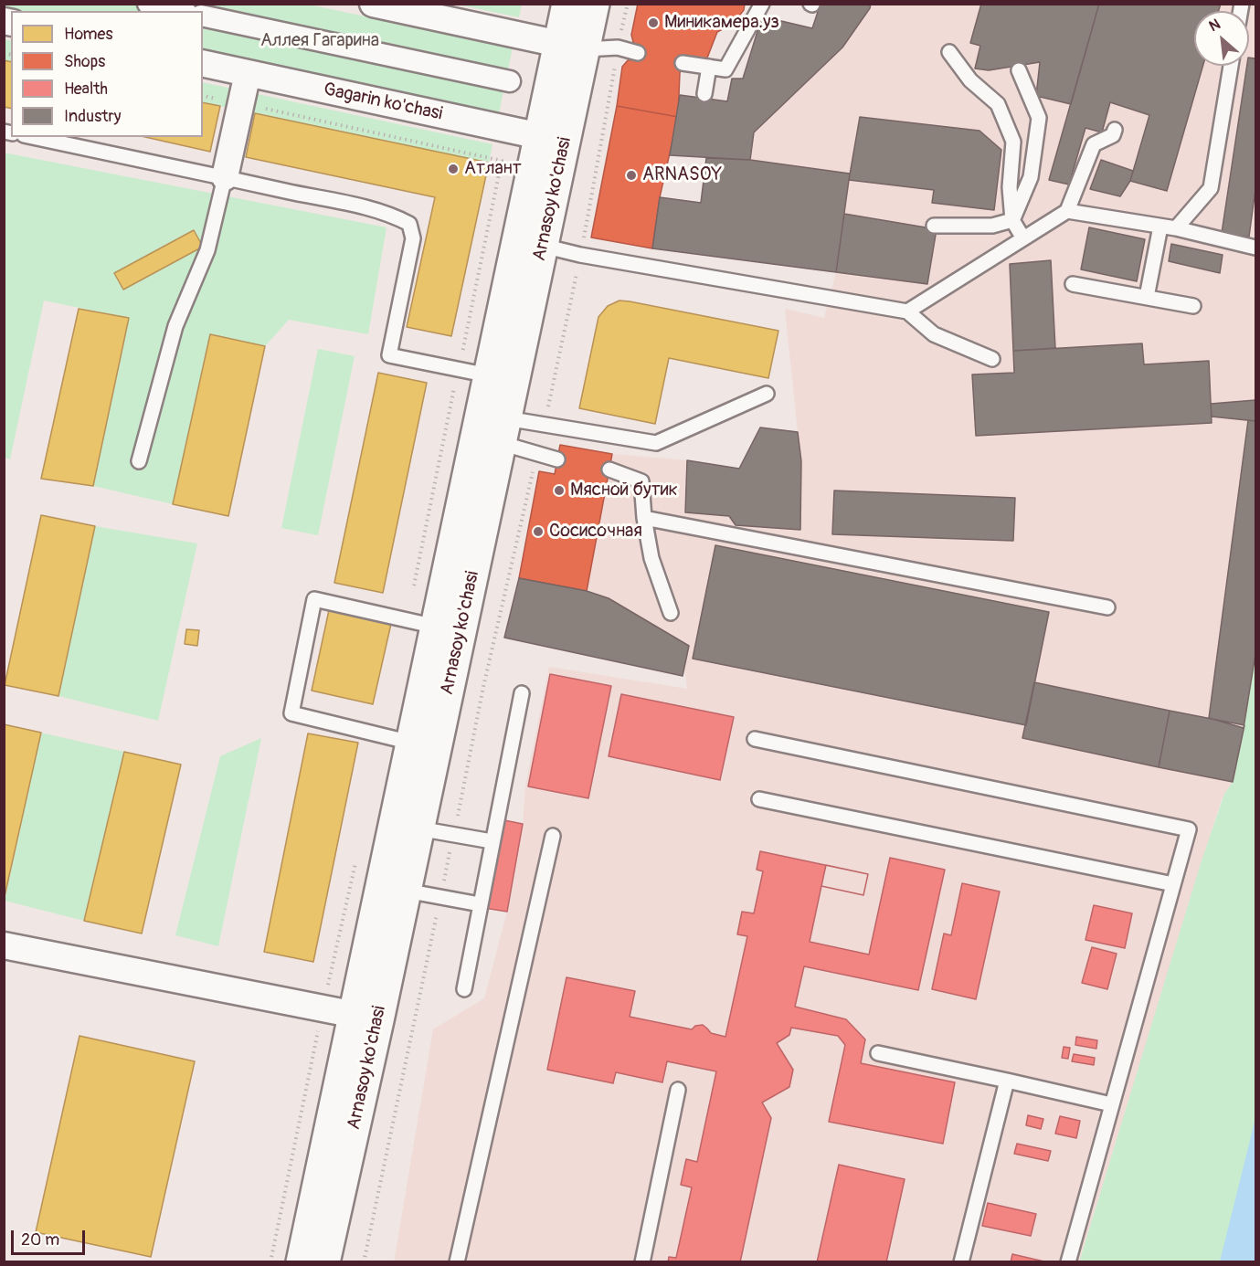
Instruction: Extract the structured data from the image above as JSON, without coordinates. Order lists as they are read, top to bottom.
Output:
{
  "streets": {
    "main road": ["Arnasoy ko'chasi"],
    "street": ["Gagarin ko'chasi"]
  },
  "crossings": [
    ["Gagarin ko'chasi", "Arnasoy ko'chasi"]
  ],
  "parks": ["Аллея Гагарина"],
  "places": [
    "Миникамера.уз",
    "Атлант",
    "ARNASOY",
    "Мясной бутик",
    "Сосисочная"
  ],
  "legend": [
    "Homes",
    "Shops",
    "Health",
    "Industry"
  ],
  "scale_bar": "20 m",
  "north": "top left"
}
